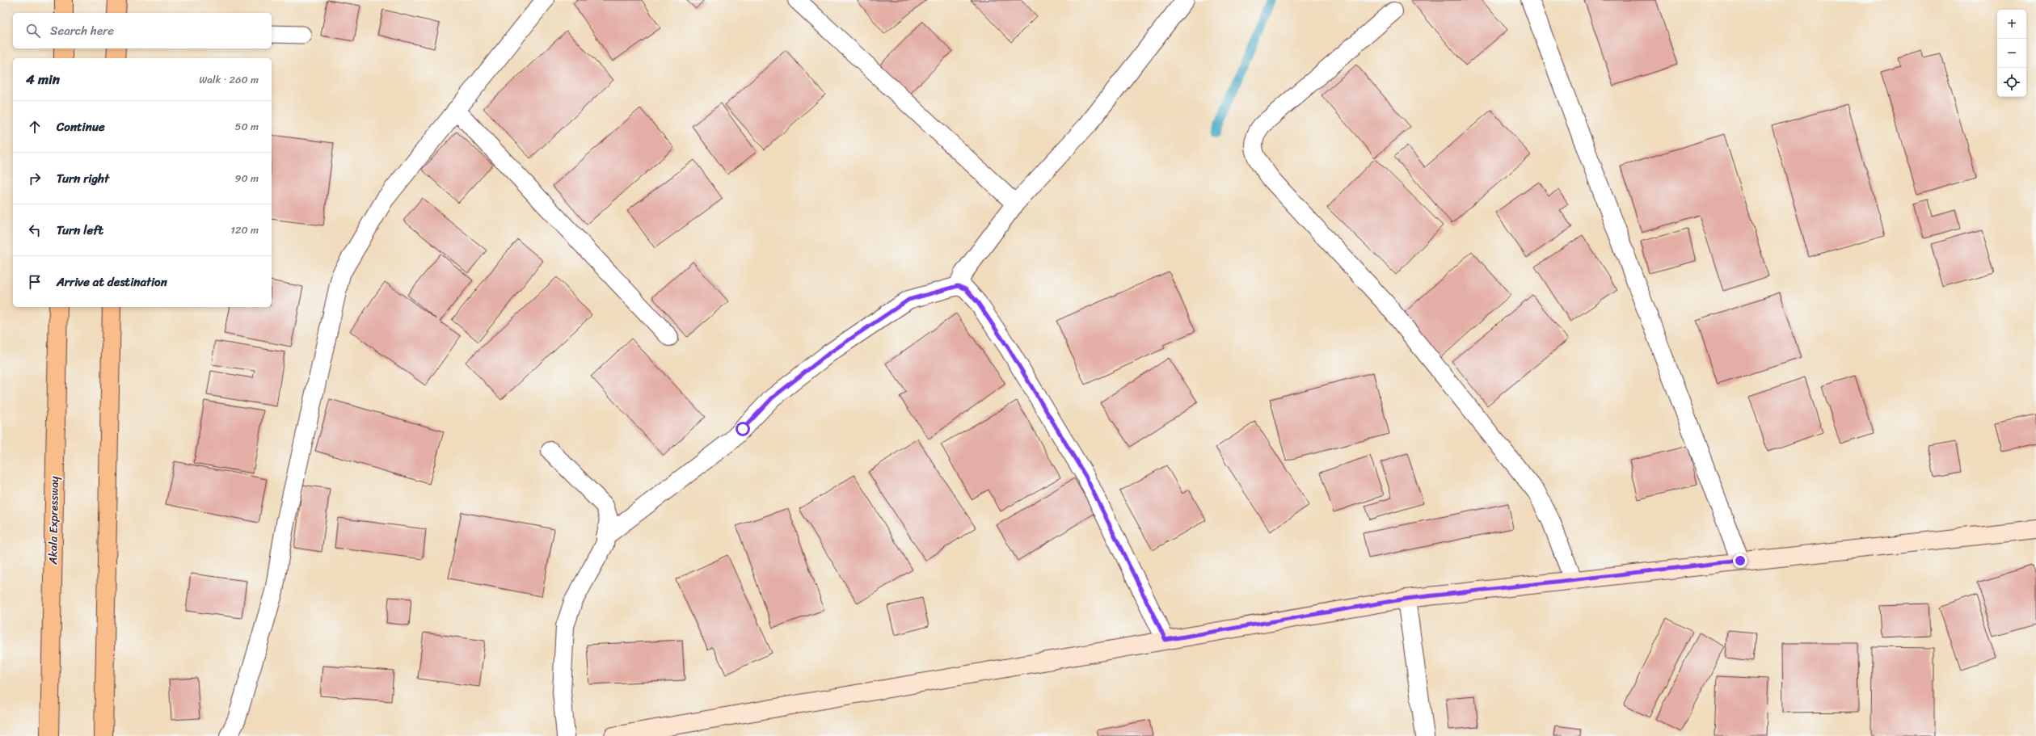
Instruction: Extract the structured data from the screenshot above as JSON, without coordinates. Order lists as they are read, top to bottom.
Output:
{
  "streets": {
    "main road": ["Akala Expressway"]
  },
  "page": {
    "map_buttons": ["+", "−"],
    "search": "Search here",
    "heading": ["4 min", "Walk · 260 m"],
    "list": [
      ["Continue", "50 m"],
      ["Turn right", "90 m"],
      ["Turn left", "120 m"],
      "Arrive at destination"
    ]
  }
}
